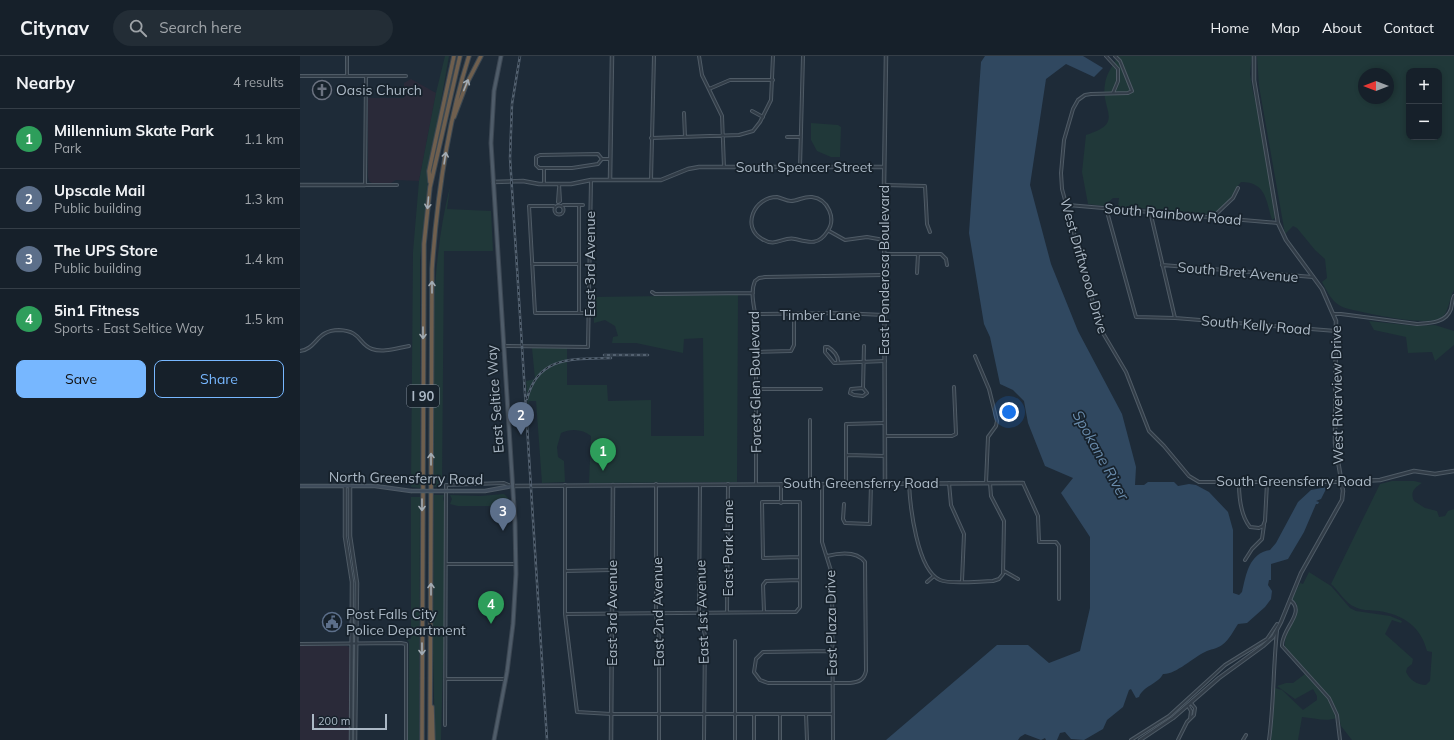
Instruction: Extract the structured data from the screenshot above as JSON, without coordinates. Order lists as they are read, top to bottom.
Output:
{
  "streets": {
    "highway": ["I 90"],
    "main road": ["East Seltice Way", "North Greensferry Road"],
    "street": [
      "South Spencer Street",
      "South Rainbow Road",
      "East 3rd Avenue",
      "West Driftwood Drive",
      "East Ponderosa Boulevard",
      "South Bret Avenue",
      "Timber Lane",
      "South Kelly Road",
      "Forest Glen Boulevard",
      "West Riverview Drive",
      "South Greensferry Road",
      "East Park Lane",
      "East 2nd Avenue",
      "East 1st Avenue",
      "East Plaza Drive"
    ]
  },
  "crossings": [
    ["South Spencer Street", "East 3rd Avenue"],
    ["South Spencer Street", "East Ponderosa Boulevard"],
    ["South Spencer Street", "East Seltice Way"],
    ["South Rainbow Road", "West Driftwood Drive"],
    ["South Rainbow Road", "South Kelly Road"],
    ["South Rainbow Road", "West Riverview Drive"],
    ["East 3rd Avenue", "East Seltice Way"],
    ["East 3rd Avenue", "North Greensferry Road"],
    ["West Driftwood Drive", "South Greensferry Road"],
    ["East Ponderosa Boulevard", "Timber Lane"],
    ["East Ponderosa Boulevard", "Forest Glen Boulevard"],
    ["East Ponderosa Boulevard", "South Greensferry Road"],
    ["South Bret Avenue", "West Riverview Drive"],
    ["Timber Lane", "Forest Glen Boulevard"],
    ["South Kelly Road", "West Riverview Drive"],
    ["Forest Glen Boulevard", "South Greensferry Road"],
    ["West Riverview Drive", "South Greensferry Road"],
    ["East Seltice Way", "North Greensferry Road"],
    ["North Greensferry Road", "South Greensferry Road"],
    ["North Greensferry Road", "East 2nd Avenue"],
    ["North Greensferry Road", "East 1st Avenue"],
    ["South Greensferry Road", "East Park Lane"],
    ["South Greensferry Road", "East 1st Avenue"],
    ["South Greensferry Road", "East Plaza Drive"]
  ],
  "water": ["Spokane River"],
  "places": {
    "church": ["Oasis Church"],
    "public building": ["Post Falls City Police Department"]
  },
  "scale_bar": "200 m",
  "north": "left",
  "page": {
    "header": "Citynav",
    "search": "Search here",
    "nav": [
      "Home",
      "Map",
      "About",
      "Contact"
    ],
    "heading": ["Nearby", "4 results"],
    "map_buttons": ["+", "−"],
    "list": [
      {
        "mark": "1",
        "name": "Millennium Skate Park",
        "note": "Park",
        "value": "1.1 km"
      },
      {
        "mark": "2",
        "name": "Upscale Mail",
        "note": "Public building",
        "value": "1.3 km"
      },
      {
        "mark": "3",
        "name": "The UPS Store",
        "note": "Public building",
        "value": "1.4 km"
      },
      {
        "mark": "4",
        "name": "5in1 Fitness",
        "note": "Sports · East Seltice Way",
        "value": "1.5 km"
      }
    ],
    "buttons": ["Save", "Share"],
    "pins": [
      "2",
      "1",
      "3",
      "4"
    ],
    "scale": "200 m"
  }
}
